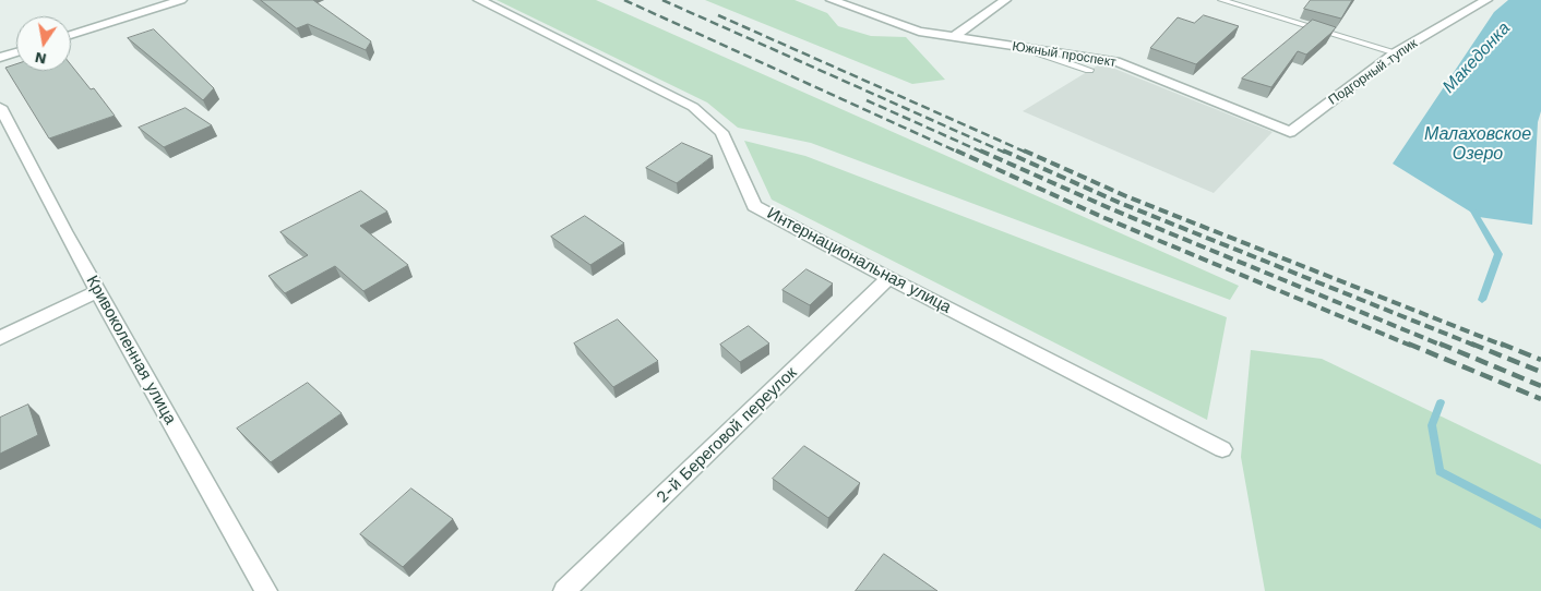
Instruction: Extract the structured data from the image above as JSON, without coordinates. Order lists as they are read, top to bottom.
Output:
{
  "streets": {
    "street": [
      "Южный проспект",
      "Подгорный тупик",
      "Интернациональная улица",
      "Кривоколенная улица",
      "2-й Береговой переулок"
    ]
  },
  "crossings": [
    ["Южный проспект", "Подгорный тупик"],
    ["Интернациональная улица", "2-й Береговой переулок"]
  ],
  "water": ["Македонка", "Малаховское Озеро"],
  "north": "bottom"
}
